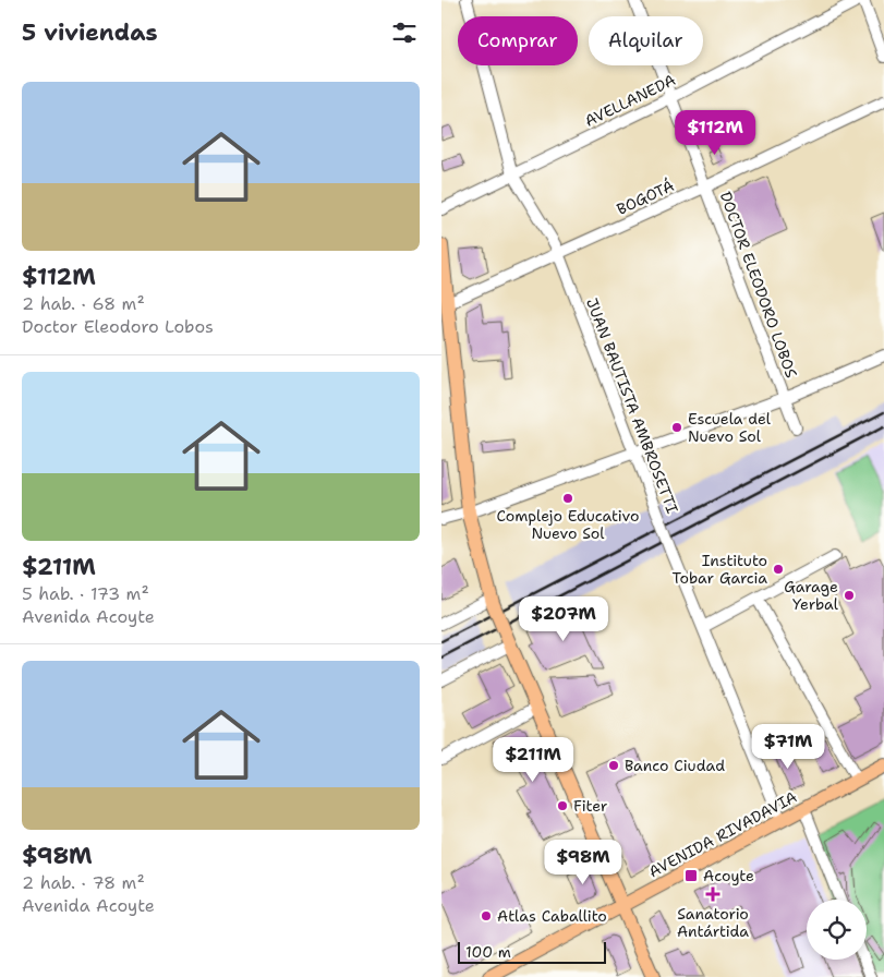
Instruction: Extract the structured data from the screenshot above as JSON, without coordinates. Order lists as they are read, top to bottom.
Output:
{
  "streets": {
    "main road": ["AVENIDA RIVADAVIA"],
    "street": [
      "AVELLANEDA",
      "BOGOTÁ",
      "DOCTOR ELEODORO LOBOS",
      "JUAN BAUTISTA AMBROSETTI"
    ]
  },
  "crossings": [
    ["AVELLANEDA", "DOCTOR ELEODORO LOBOS"],
    ["AVELLANEDA", "JUAN BAUTISTA AMBROSETTI"],
    ["BOGOTÁ", "DOCTOR ELEODORO LOBOS"],
    ["BOGOTÁ", "JUAN BAUTISTA AMBROSETTI"],
    ["JUAN BAUTISTA AMBROSETTI", "AVENIDA RIVADAVIA"]
  ],
  "places": {
    "other": [
      "Escuela del Nuevo Sol",
      "Complejo Educativo Nuevo Sol",
      "Instituto Tobar Garcia",
      "Garage Yerbal",
      "Banco Ciudad",
      "Fiter",
      "Atlas Caballito"
    ],
    "transit": ["Acoyte"],
    "health": ["Sanatorio Antártida"]
  },
  "scale_bar": "100 m",
  "page": {
    "heading": "5 viviendas",
    "chip": ["Comprar", "Alquilar"],
    "list": [
      {
        "name": "$112M",
        "note": "2 hab. · 68 m² · Doctor Eleodoro Lobos"
      },
      {
        "name": "$211M",
        "note": "5 hab. · 173 m² · Avenida Acoyte"
      },
      {
        "name": "$98M",
        "note": "2 hab. · 78 m² · Avenida Acoyte"
      }
    ],
    "price": [
      "$112M",
      "$207M",
      "$71M",
      "$211M",
      "$98M"
    ],
    "scale": "100 m"
  }
}
